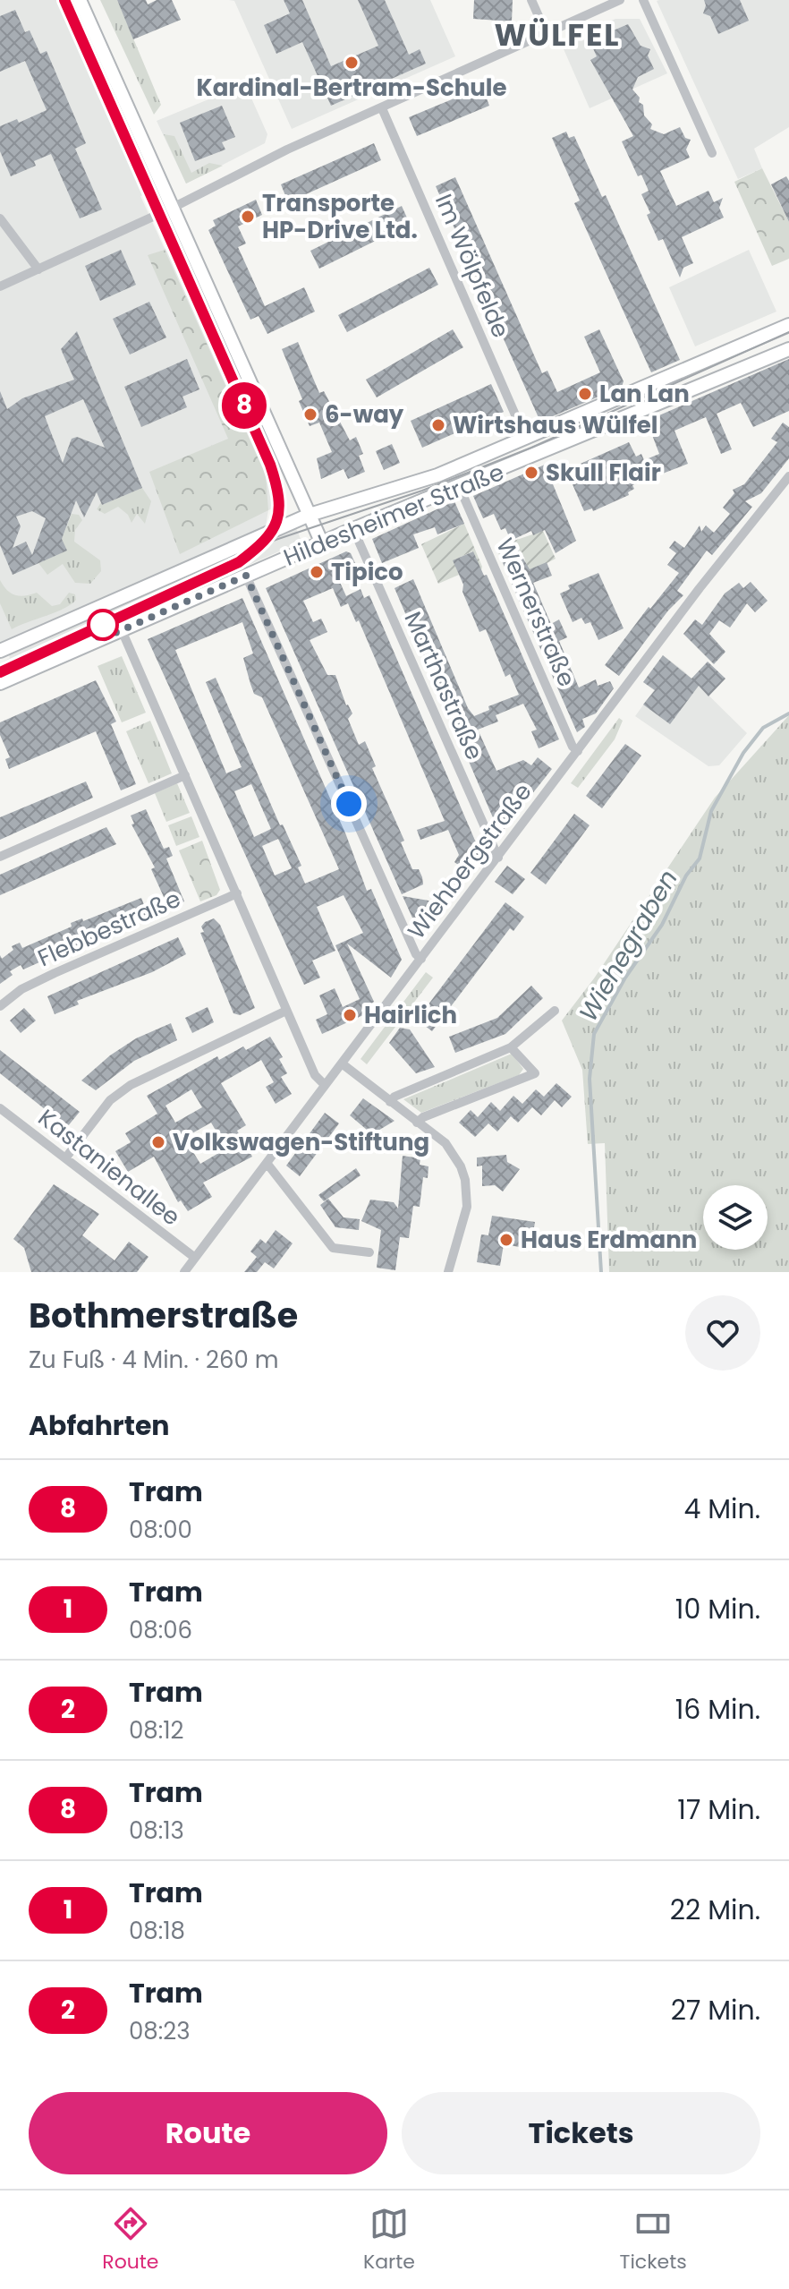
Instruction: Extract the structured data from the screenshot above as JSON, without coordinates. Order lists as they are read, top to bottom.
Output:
{
  "streets": {
    "main road": ["Hildesheimer Straße"],
    "street": [
      "Im Wölpfelde",
      "Wernerstraße",
      "Marthastraße",
      "Wiehbergstraße",
      "Flebbestraße",
      "Kastanienallee"
    ]
  },
  "crossings": [
    ["Im Wölpfelde", "Hildesheimer Straße"],
    ["Hildesheimer Straße", "Wernerstraße"],
    ["Hildesheimer Straße", "Marthastraße"],
    ["Wernerstraße", "Wiehbergstraße"],
    ["Marthastraße", "Wiehbergstraße"],
    ["Wiehbergstraße", "Kastanienallee"]
  ],
  "districts": ["WÜLFEL"],
  "water": ["Wiehegraben"],
  "places": [
    "Kardinal-Bertram-Schule",
    "Transporte HP-Drive Ltd.",
    "Lan Lan",
    "6-way",
    "Wirtshaus Wülfel",
    "Skull Flair",
    "Tipico",
    "Hairlich",
    "Volkswagen-Stiftung",
    "Haus Erdmann"
  ],
  "lines": ["tram line 8"],
  "page": {
    "on_map": "8",
    "heading": [
      ["Bothmerstraße", "Zu Fuß · 4 Min. · 260 m"],
      "Abfahrten"
    ],
    "list": [
      {
        "mark": "8",
        "name": "Tram",
        "note": "08:00",
        "value": "4 Min."
      },
      {
        "mark": "1",
        "name": "Tram",
        "note": "08:06",
        "value": "10 Min."
      },
      {
        "mark": "2",
        "name": "Tram",
        "note": "08:12",
        "value": "16 Min."
      },
      {
        "mark": "8",
        "name": "Tram",
        "note": "08:13",
        "value": "17 Min."
      },
      {
        "mark": "1",
        "name": "Tram",
        "note": "08:18",
        "value": "22 Min."
      },
      {
        "mark": "2",
        "name": "Tram",
        "note": "08:23",
        "value": "27 Min."
      }
    ],
    "buttons": ["Route", "Tickets"],
    "tabs": ["Route", "Karte", "Tickets"]
  }
}
